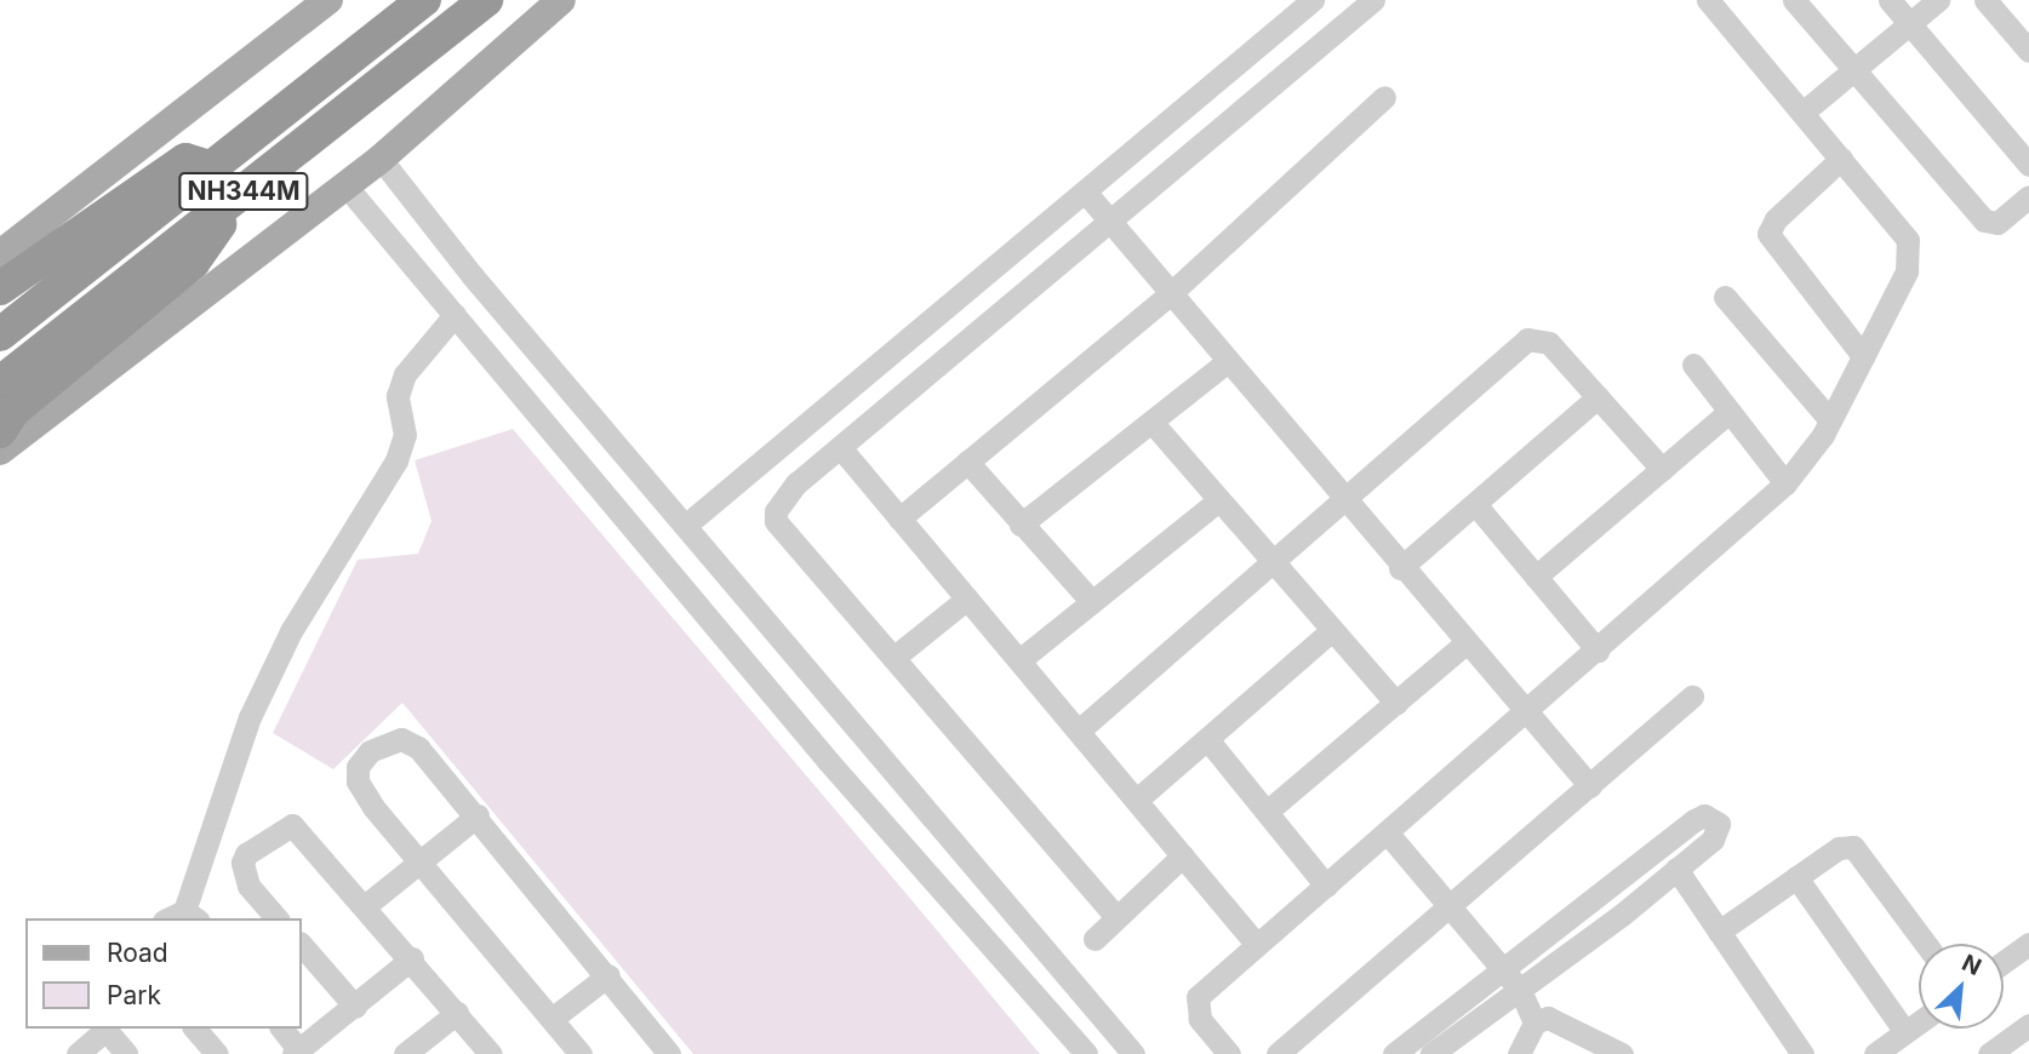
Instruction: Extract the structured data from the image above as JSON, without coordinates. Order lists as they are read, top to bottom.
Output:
{
  "streets": {
    "highway": ["NH344M"]
  },
  "legend": ["Road", "Park"],
  "north": "top right"
}
